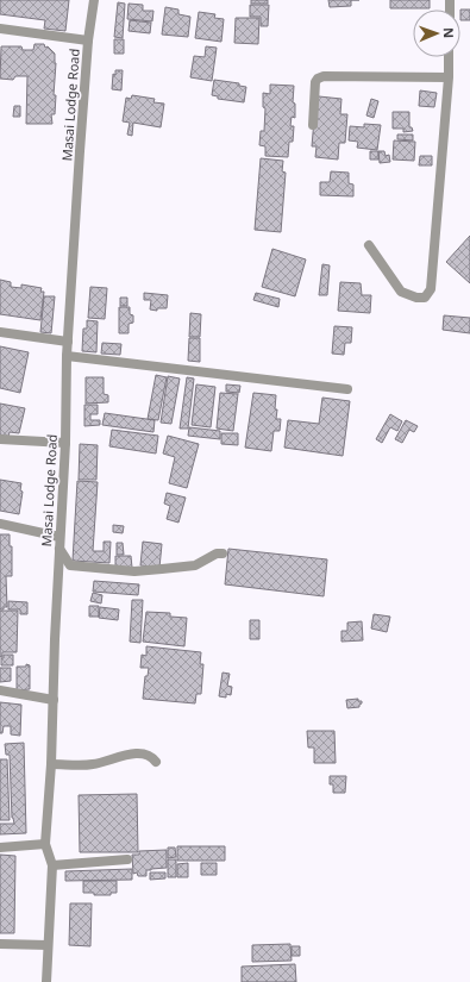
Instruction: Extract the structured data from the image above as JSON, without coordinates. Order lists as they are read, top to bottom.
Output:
{
  "streets": {
    "street": ["Masai Lodge Road"]
  },
  "north": "right"
}
